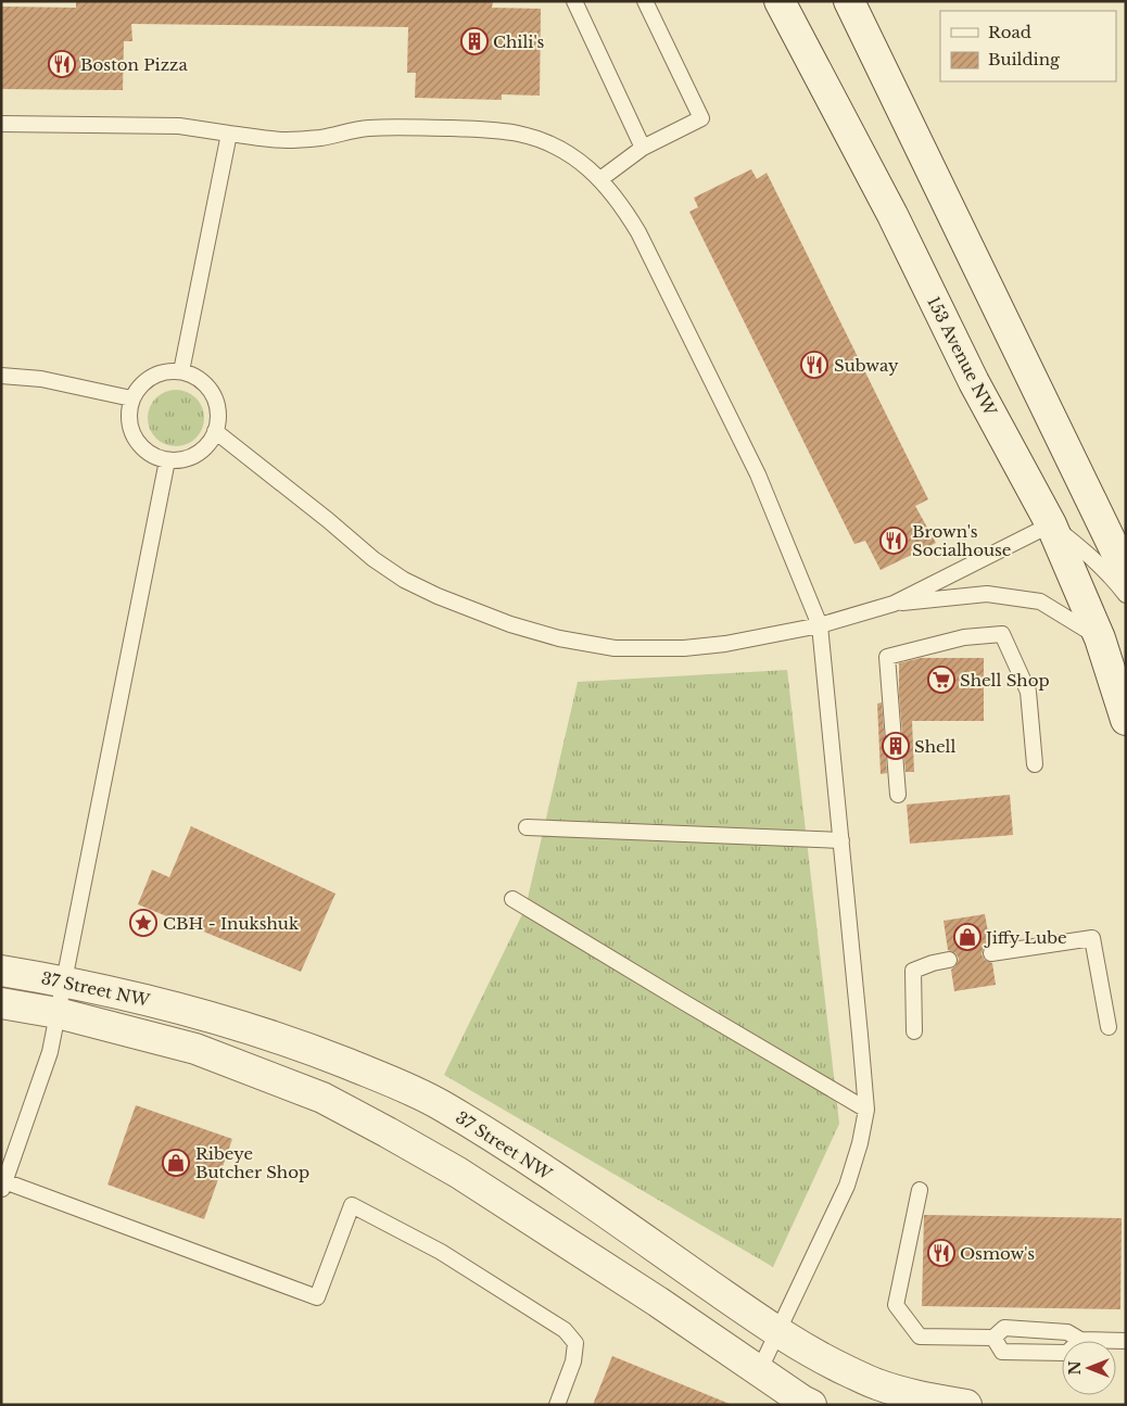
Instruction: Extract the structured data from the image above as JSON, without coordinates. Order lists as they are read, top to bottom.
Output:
{
  "streets": {
    "street": ["153 Avenue NW", "37 Street NW"]
  },
  "places": {
    "building": ["Chili's", "Shell"],
    "restaurant": [
      "Boston Pizza",
      "Subway",
      "Brown's Socialhouse",
      "Osmow's"
    ],
    "supermarket": ["Shell Shop"],
    "place": ["CBH - Inukshuk"],
    "shop": ["Jiffy Lube", "Ribeye Butcher Shop"]
  },
  "legend": ["Road", "Building"],
  "north": "left"
}
